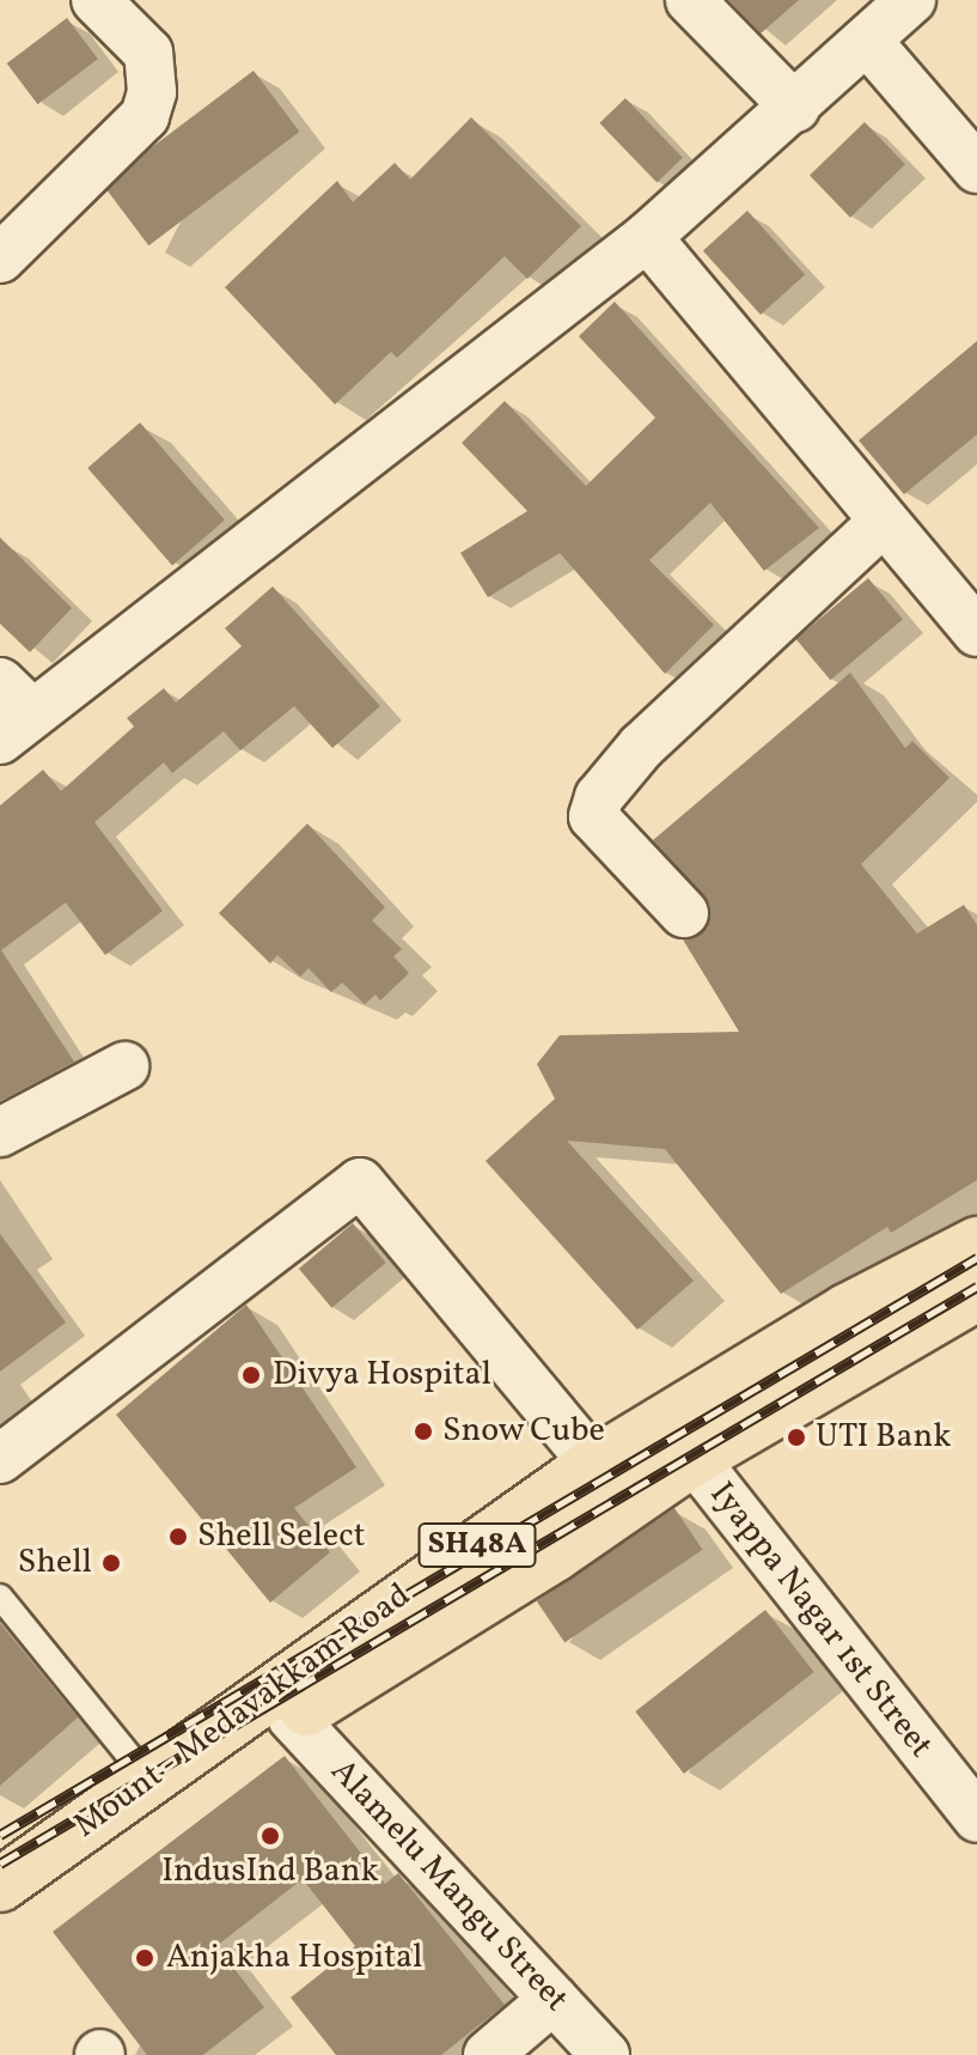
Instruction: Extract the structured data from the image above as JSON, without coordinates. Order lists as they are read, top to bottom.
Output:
{
  "streets": {
    "main road": ["SH48A", "Mount - Medavakkam Road"],
    "street": ["Iyappa Nagar 1st Street", "Alamelu Mangu Street"]
  },
  "crossings": [
    ["Iyappa Nagar 1st Street", "Mount - Medavakkam Road"],
    ["Mount - Medavakkam Road", "Alamelu Mangu Street"]
  ],
  "places": [
    "Divya Hospital",
    "Snow Cube",
    "UTI Bank",
    "Shell Select",
    "Shell",
    "IndusInd Bank",
    "Anjakha Hospital"
  ]
}
